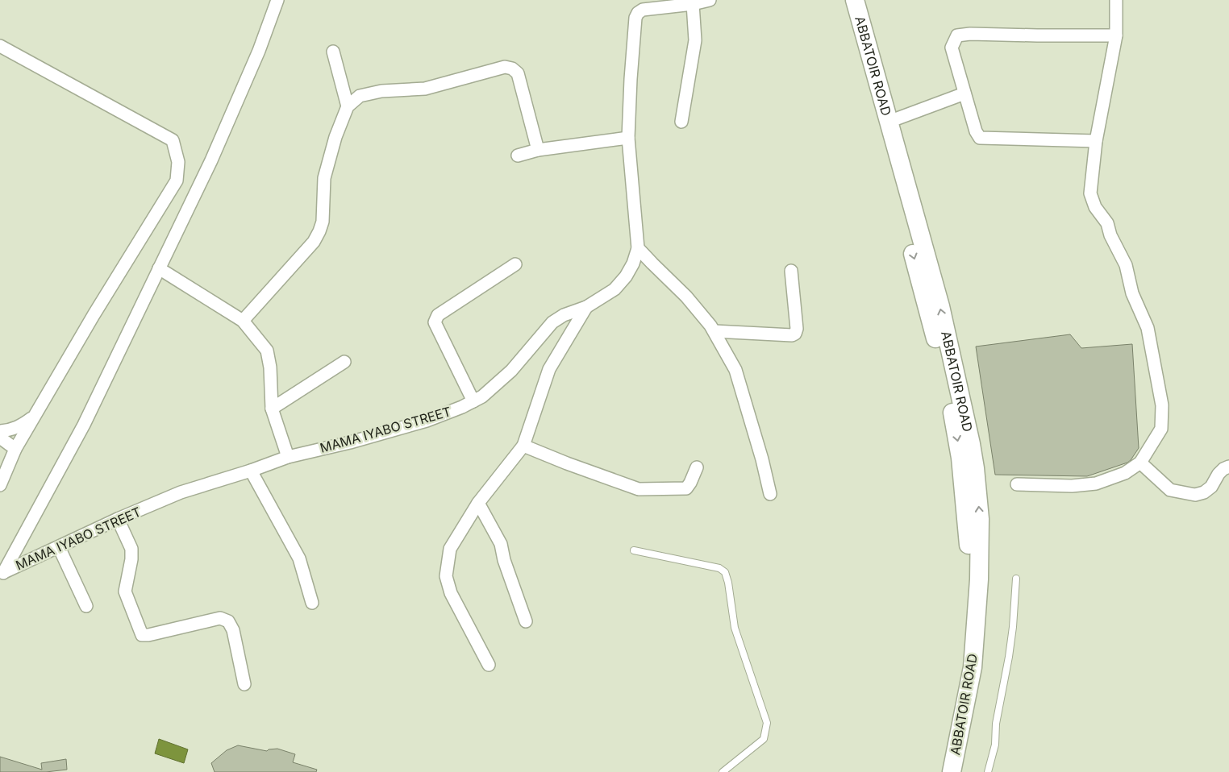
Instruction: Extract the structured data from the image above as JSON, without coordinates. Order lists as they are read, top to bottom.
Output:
{
  "streets": {
    "street": ["ABBATOIR ROAD", "MAMA IYABO STREET"]
  }
}
